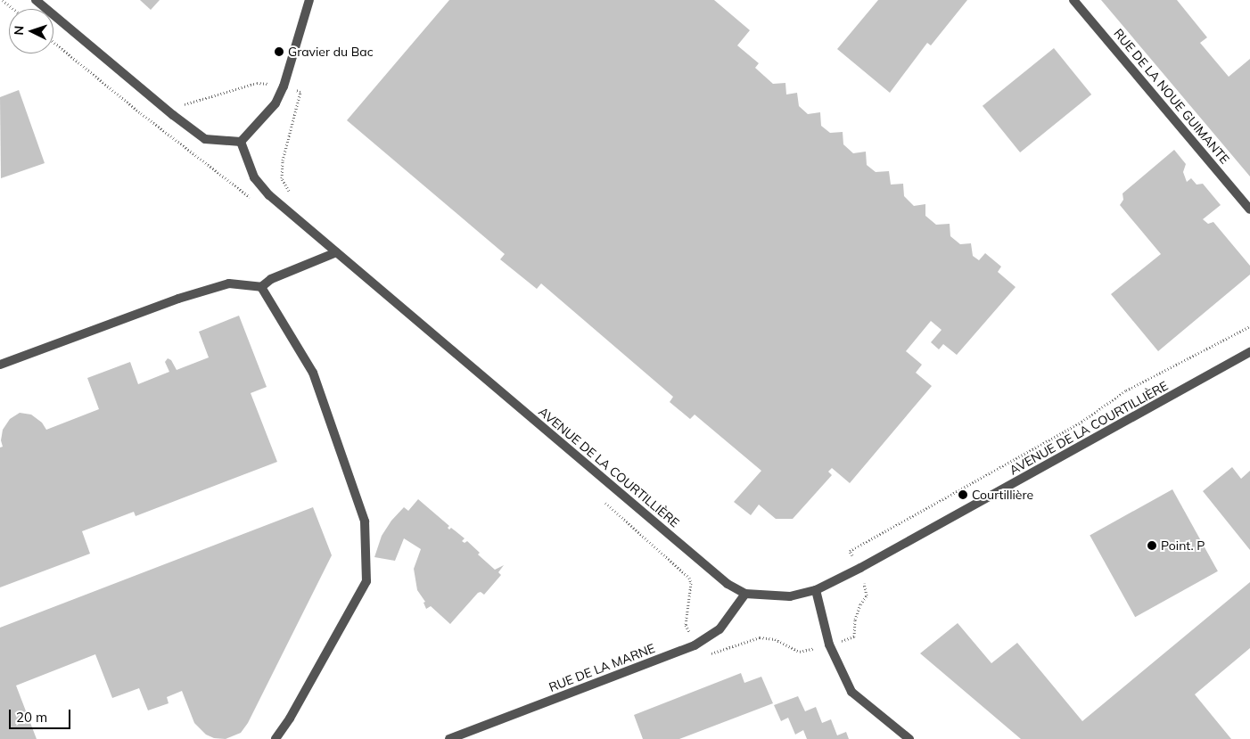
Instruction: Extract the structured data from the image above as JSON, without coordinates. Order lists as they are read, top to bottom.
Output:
{
  "streets": {
    "street": ["RUE DE LA NOUE GUIMANTE", "AVENUE DE LA COURTILLIÈRE", "RUE DE LA MARNE"]
  },
  "crossings": [
    ["AVENUE DE LA COURTILLIÈRE", "RUE DE LA MARNE"]
  ],
  "places": ["Gravier du Bac", "Courtillière", "Point. P"],
  "scale_bar": "20 m",
  "north": "left"
}
